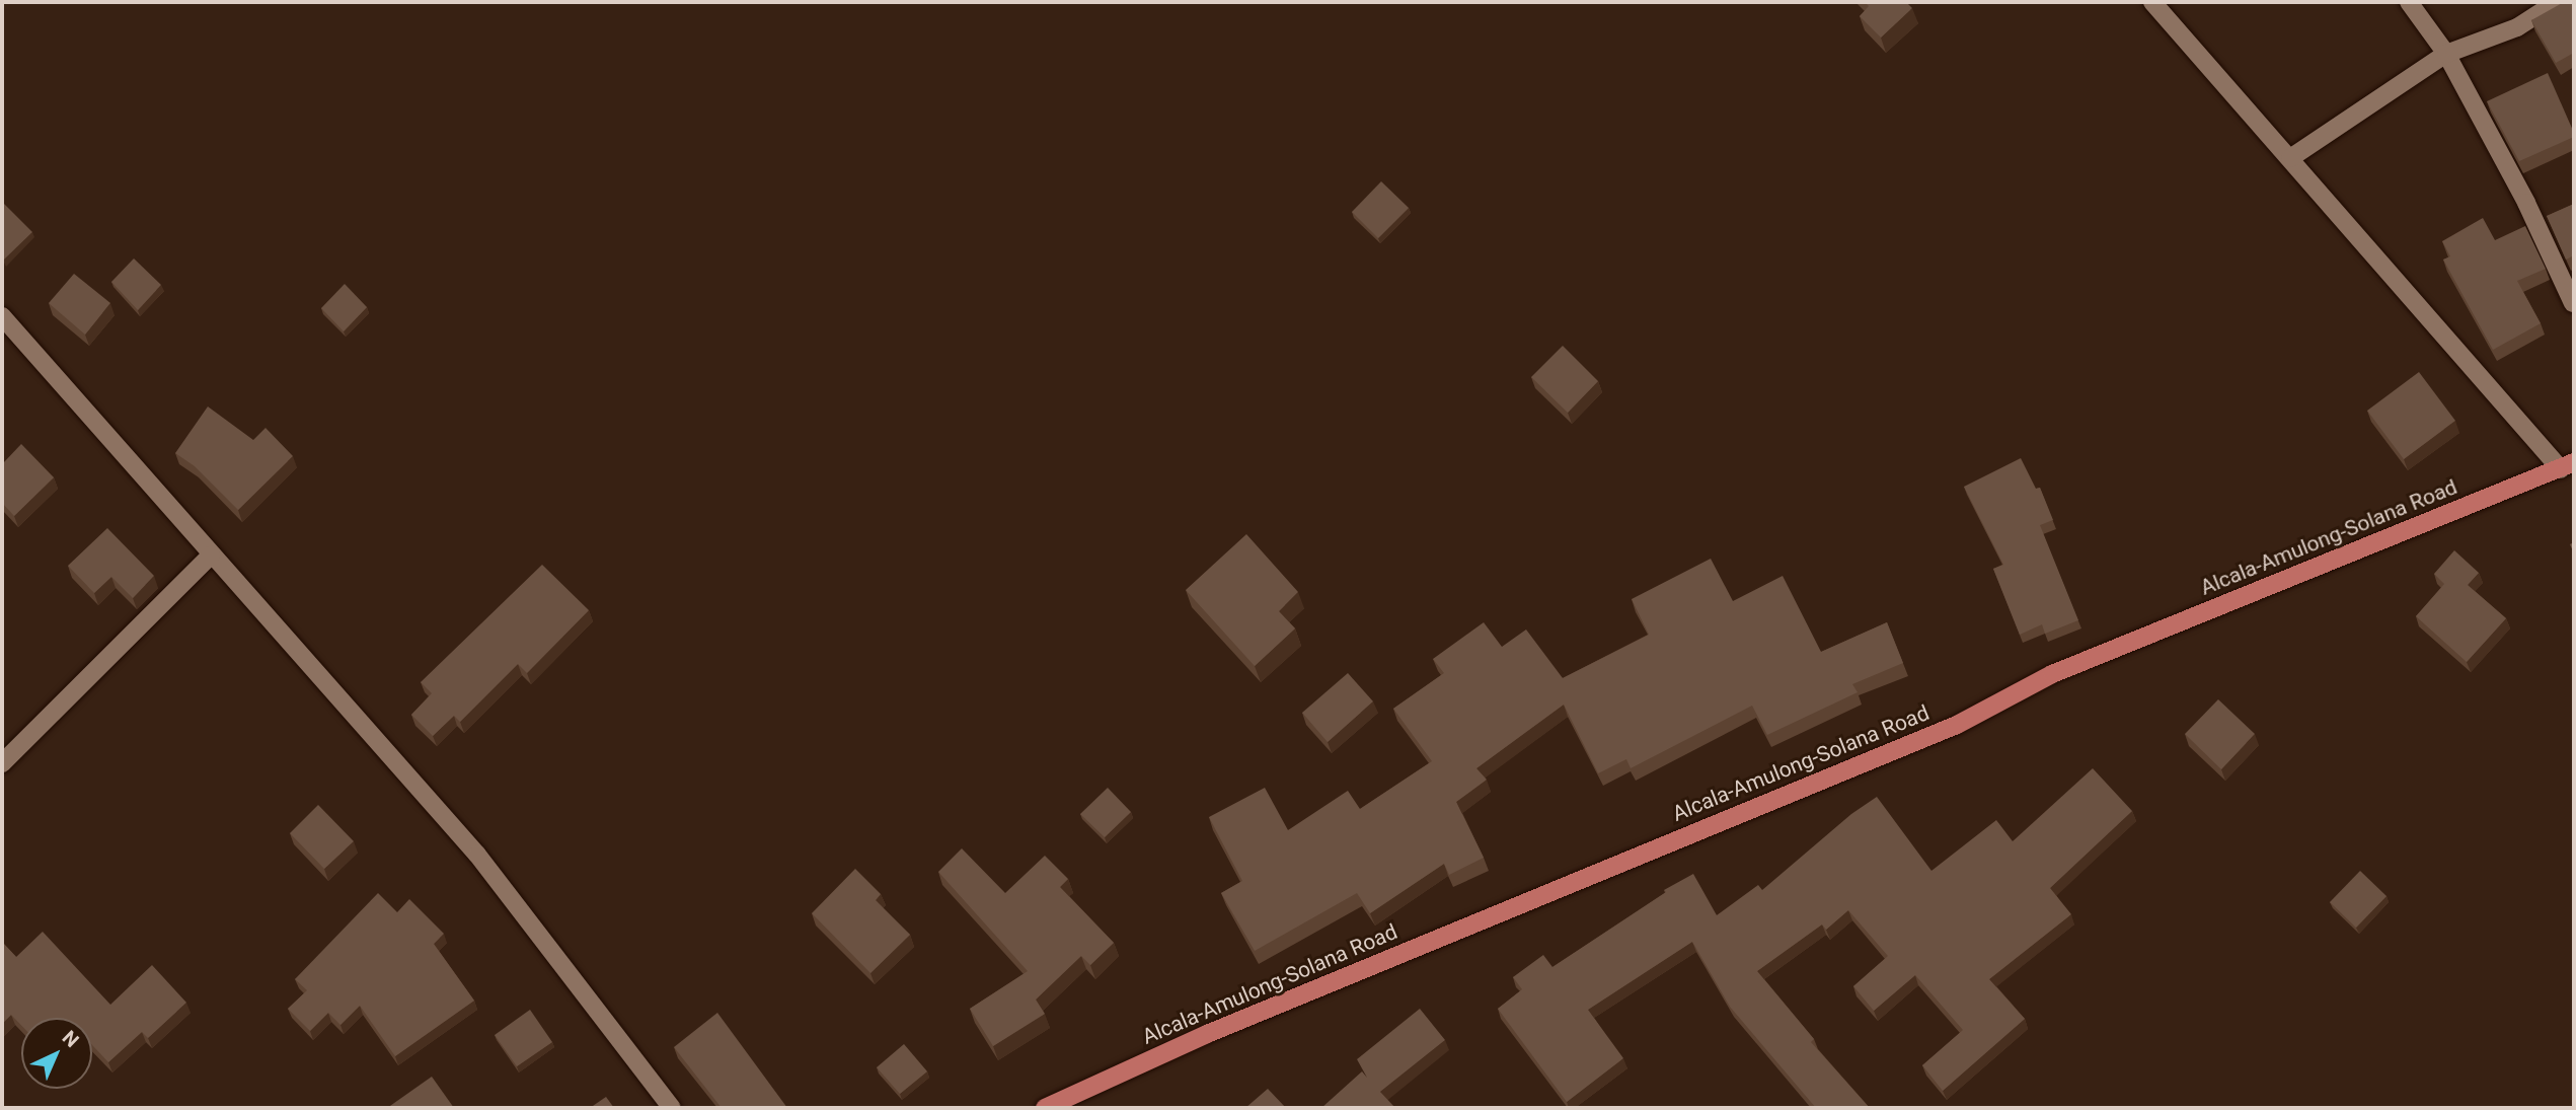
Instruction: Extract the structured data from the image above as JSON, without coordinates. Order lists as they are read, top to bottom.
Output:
{
  "streets": {
    "main road": ["Alcala-Amulong-Solana Road"]
  },
  "north": "top right"
}
